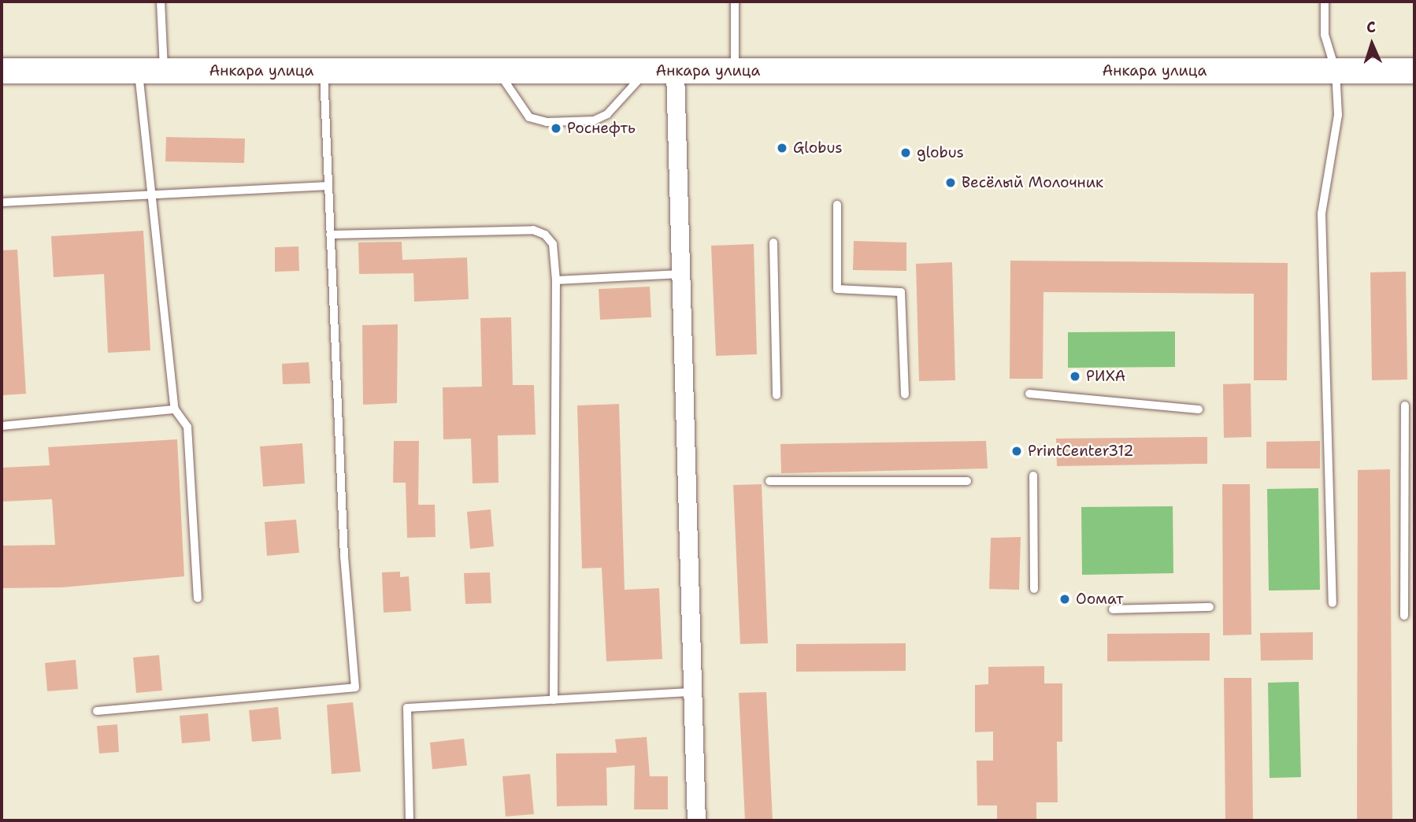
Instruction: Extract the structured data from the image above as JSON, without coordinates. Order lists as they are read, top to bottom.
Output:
{
  "streets": {
    "main road": ["Анкара улица"]
  },
  "places": [
    "Роснефть",
    "Globus",
    "globus",
    "Весёлый Молочник",
    "РИХА",
    "PrintCenter312",
    "Оомат"
  ],
  "north": "top"
}
